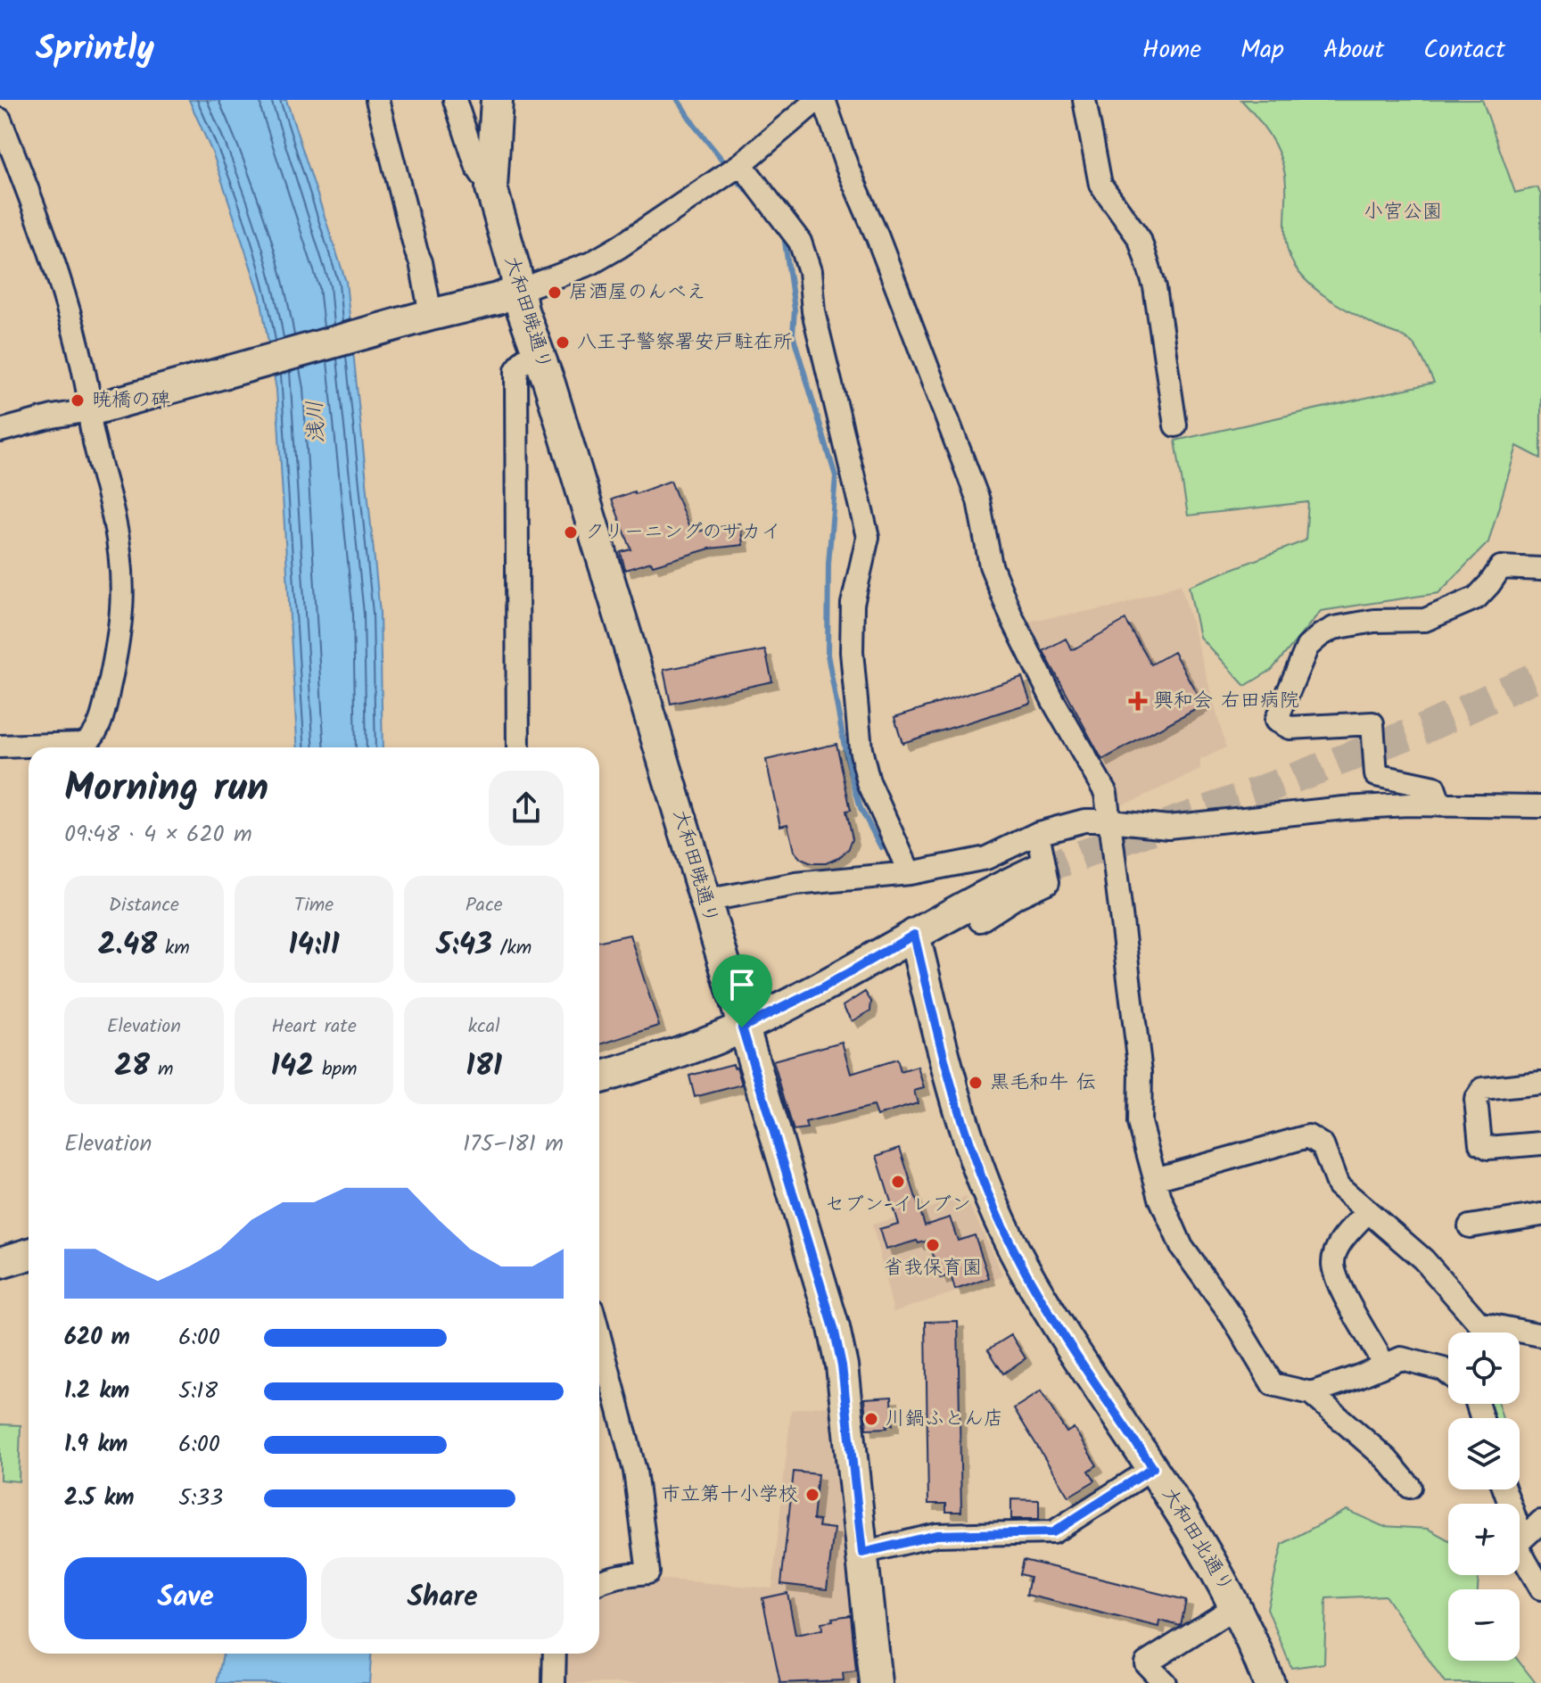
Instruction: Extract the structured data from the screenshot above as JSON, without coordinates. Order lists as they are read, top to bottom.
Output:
{
  "streets": {
    "street": ["大和田暁通り", "大和田北通り"]
  },
  "water": ["浅川"],
  "parks": ["小宮公園"],
  "places": {
    "other": [
      "居酒屋のんべえ",
      "八王子警察署安戸駐在所",
      "暁橋の碑",
      "クリーニングのサカイ",
      "黒毛和牛 伝",
      "セブン-イレブン",
      "省我保育園",
      "川鍋ふとん店",
      "市立第十小学校"
    ],
    "health": ["興和会 右田病院"]
  },
  "page": {
    "header": "Sprintly",
    "nav": [
      "Home",
      "Map",
      "About",
      "Contact"
    ],
    "heading": ["Morning run", "09:48 · 4 × 620 m"],
    "stats": [
      ["Distance", "2.48 km"],
      ["Time", "14:11"],
      ["Pace", "5:43 /km"],
      ["Elevation", "28 m"],
      ["Heart rate", "142 bpm"],
      ["kcal", "181"]
    ],
    "chart": ["Elevation", "175–181 m"],
    "list": [
      {
        "name": "620 m",
        "note": "6:00"
      },
      {
        "name": "1.2 km",
        "note": "5:18"
      },
      {
        "name": "1.9 km",
        "note": "6:00"
      },
      {
        "name": "2.5 km",
        "note": "5:33"
      }
    ],
    "map_buttons": ["+", "−"],
    "buttons": ["Save", "Share"]
  }
}
